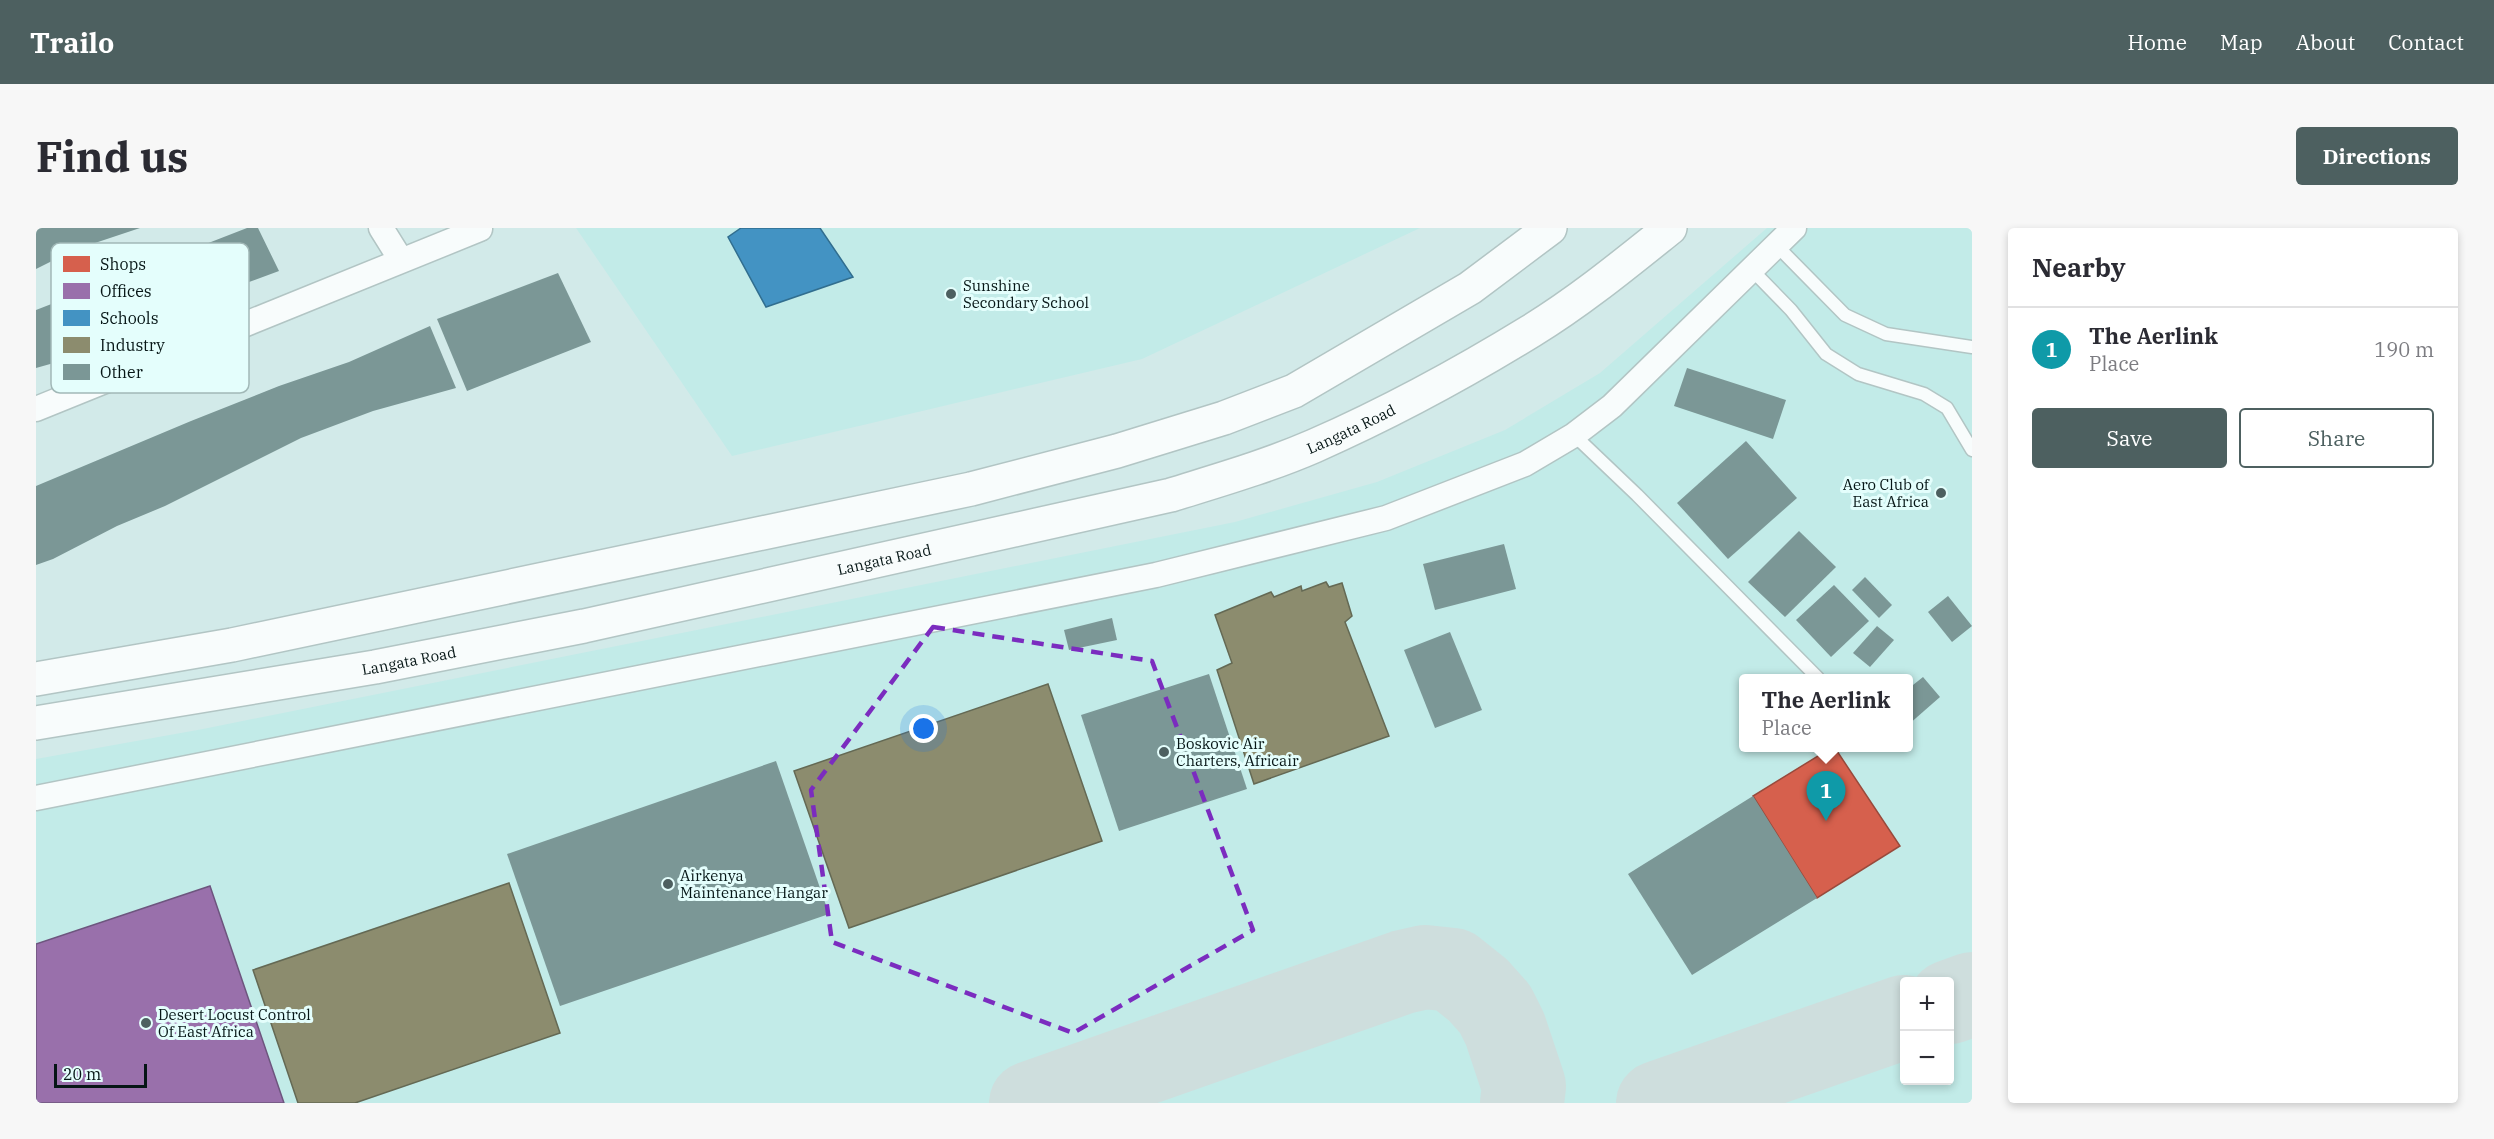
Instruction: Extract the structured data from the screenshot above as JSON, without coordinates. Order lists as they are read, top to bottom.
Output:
{
  "streets": {
    "main road": ["Langata Road"]
  },
  "places": [
    "Sunshine Secondary School",
    "Aero Club of East Africa",
    "Boskovic Air Charters, Africair",
    "Airkenya Maintenance Hangar",
    "Desert Locust Control Of East Africa"
  ],
  "legend": [
    "Shops",
    "Offices",
    "Schools",
    "Industry",
    "Other"
  ],
  "scale_bar": "20 m",
  "page": {
    "header": "Trailo",
    "nav": [
      "Home",
      "Map",
      "About",
      "Contact"
    ],
    "buttons": [
      "Directions",
      ["Save", "Share"]
    ],
    "title": "Find us",
    "heading": "Nearby",
    "list": [
      {
        "mark": "1",
        "name": "The Aerlink",
        "note": "Place",
        "value": "190 m"
      }
    ],
    "popup": ["The Aerlink", "Place"],
    "pins": "1",
    "map_buttons": ["+", "−"],
    "scale": "20 m"
  }
}
